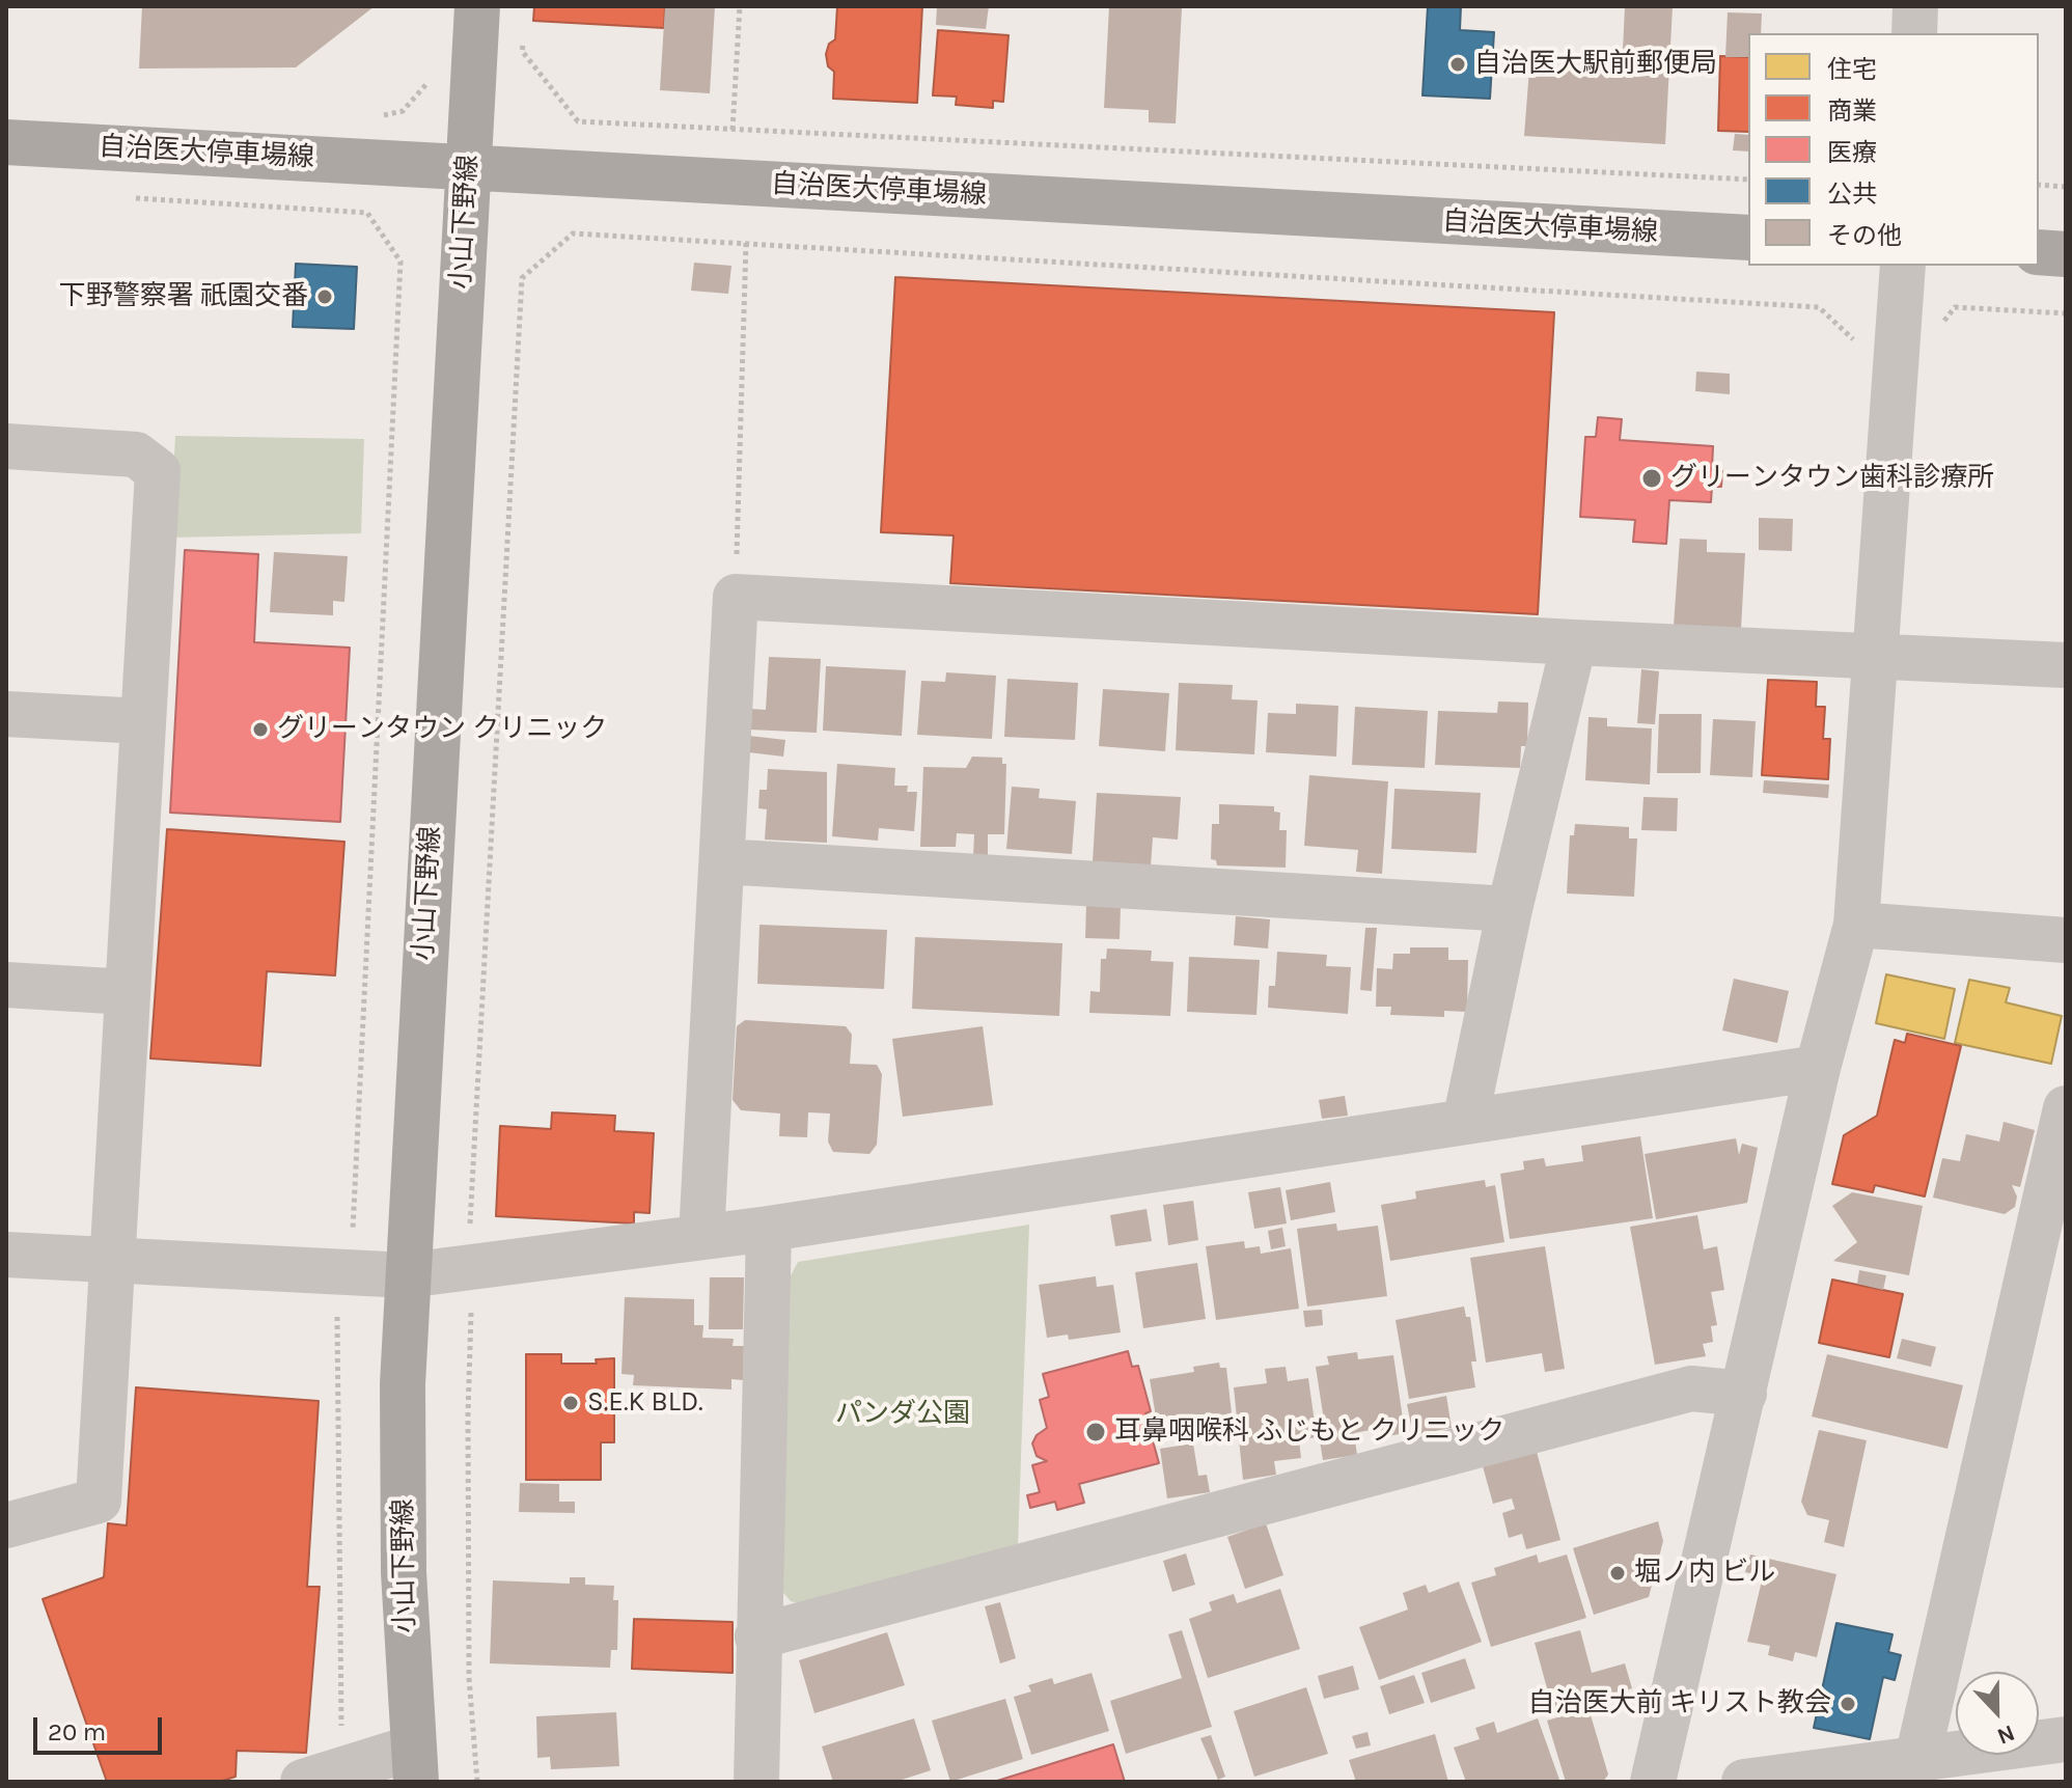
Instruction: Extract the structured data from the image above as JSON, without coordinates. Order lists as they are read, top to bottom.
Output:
{
  "streets": {
    "main road": ["自治医大停車場線", "小山下野線"]
  },
  "crossings": [
    ["自治医大停車場線", "小山下野線"]
  ],
  "parks": ["パンダ公園"],
  "places": [
    "自治医大駅前郵便局",
    "下野警察署 祇園交番",
    "グリーンタウン歯科診療所",
    "グリーンタウン クリニック",
    "S.E.K BLD.",
    "耳鼻咽喉科 ふじもと クリニック",
    "堀ノ内 ビル",
    "自治医大前 キリスト教会"
  ],
  "legend": [
    "住宅",
    "商業",
    "医療",
    "公共",
    "その他"
  ],
  "scale_bar": "20 m",
  "north": "bottom"
}
